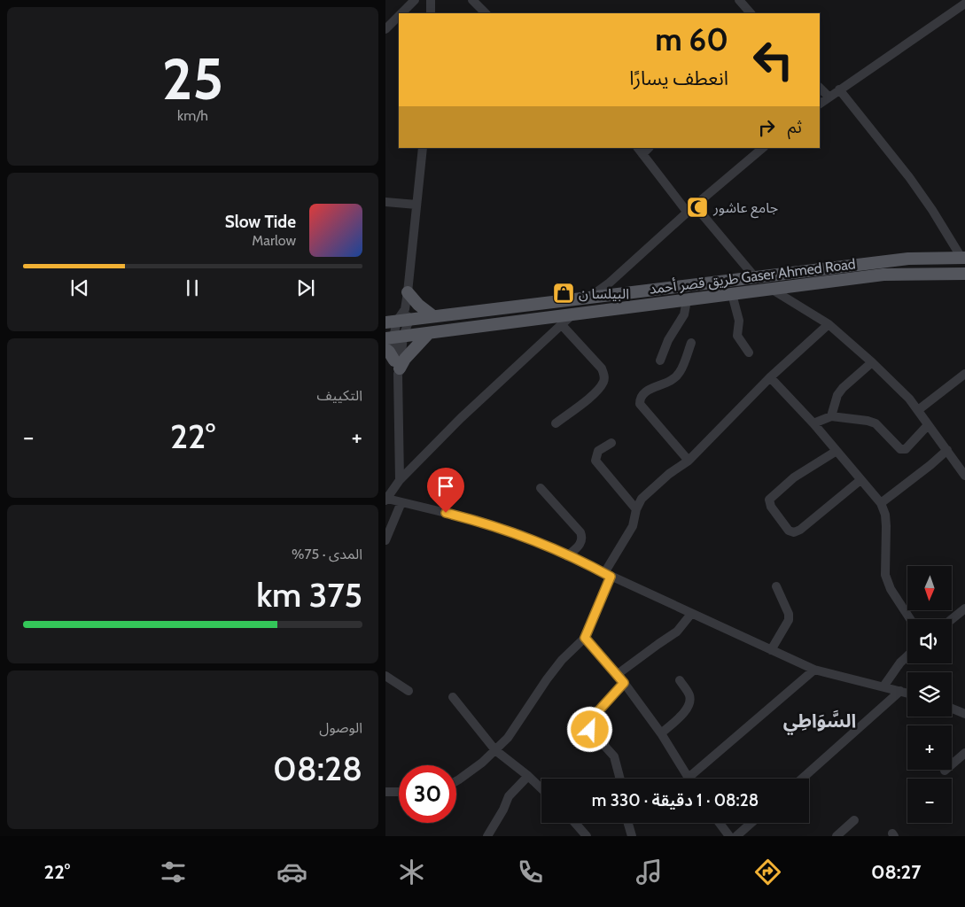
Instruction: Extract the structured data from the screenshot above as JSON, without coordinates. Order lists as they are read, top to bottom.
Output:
{
  "streets": {
    "main road": ["طريق قصر أحمد Gaser Ahmed Road"]
  },
  "districts": ["السَّوَاطِي"],
  "places": {
    "mosque": ["جامع عاشور"],
    "shop": ["البيلسا ن"]
  },
  "north": "bottom",
  "page": {
    "tile": [
      ["25", "km/h"],
      "التكييف",
      ["المدى · 75%", "375 km"],
      ["الوصول", "08:28"]
    ],
    "turn": ["60 m", "انعطف يسارًا"],
    "then": "ثم",
    "song": ["Slow Tide", "Marlow"],
    "heat": ["−", "22°", "+"],
    "map_buttons": ["+", "−"],
    "limit": "30",
    "trip": "08:28 · 1 دقيقة · 330 m",
    "tabs": ["08:27", "22°"]
  }
}
